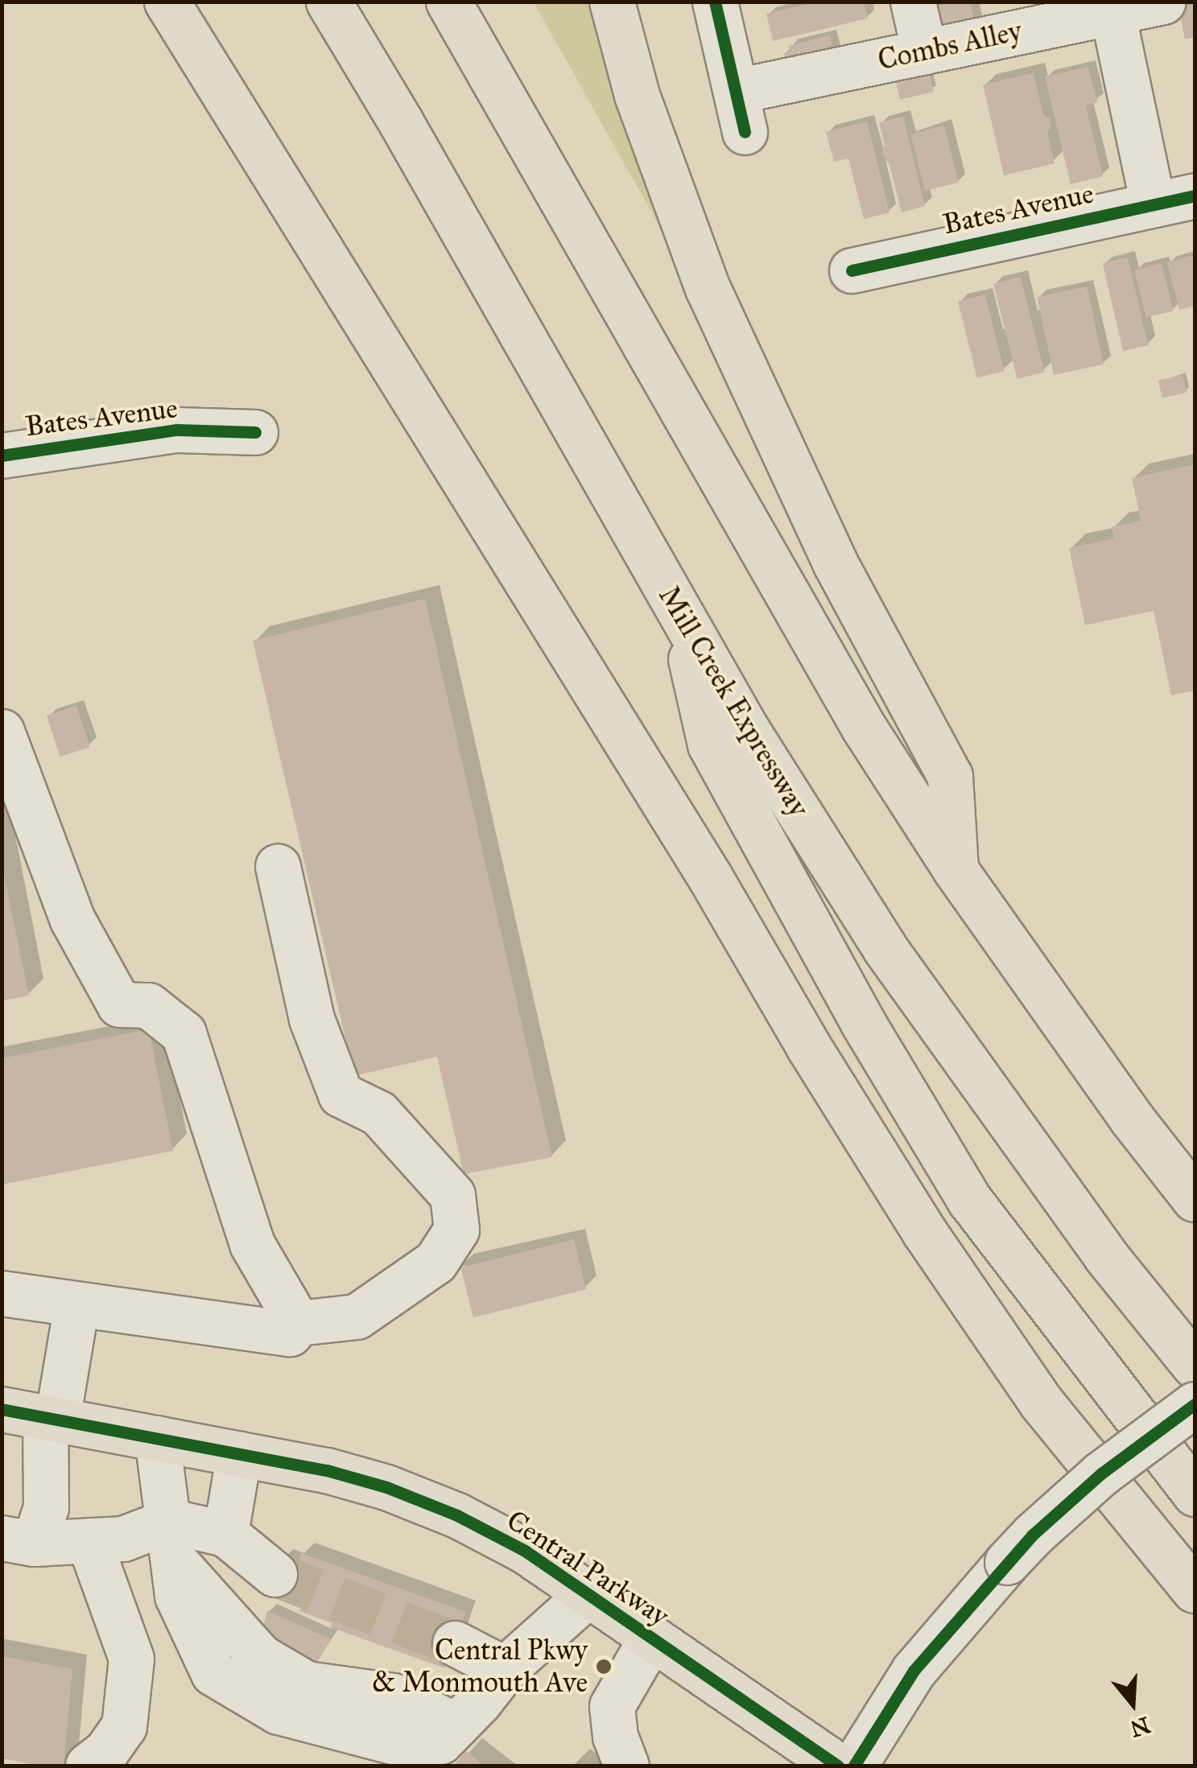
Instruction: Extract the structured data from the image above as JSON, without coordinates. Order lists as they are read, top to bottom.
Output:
{
  "streets": {
    "main road": ["Mill Creek Expressway", "Central Parkway"],
    "street": ["Combs Alley", "Bates Avenue"]
  },
  "places": ["Central Pkwy & Monmouth Ave"],
  "north": "bottom"
}
